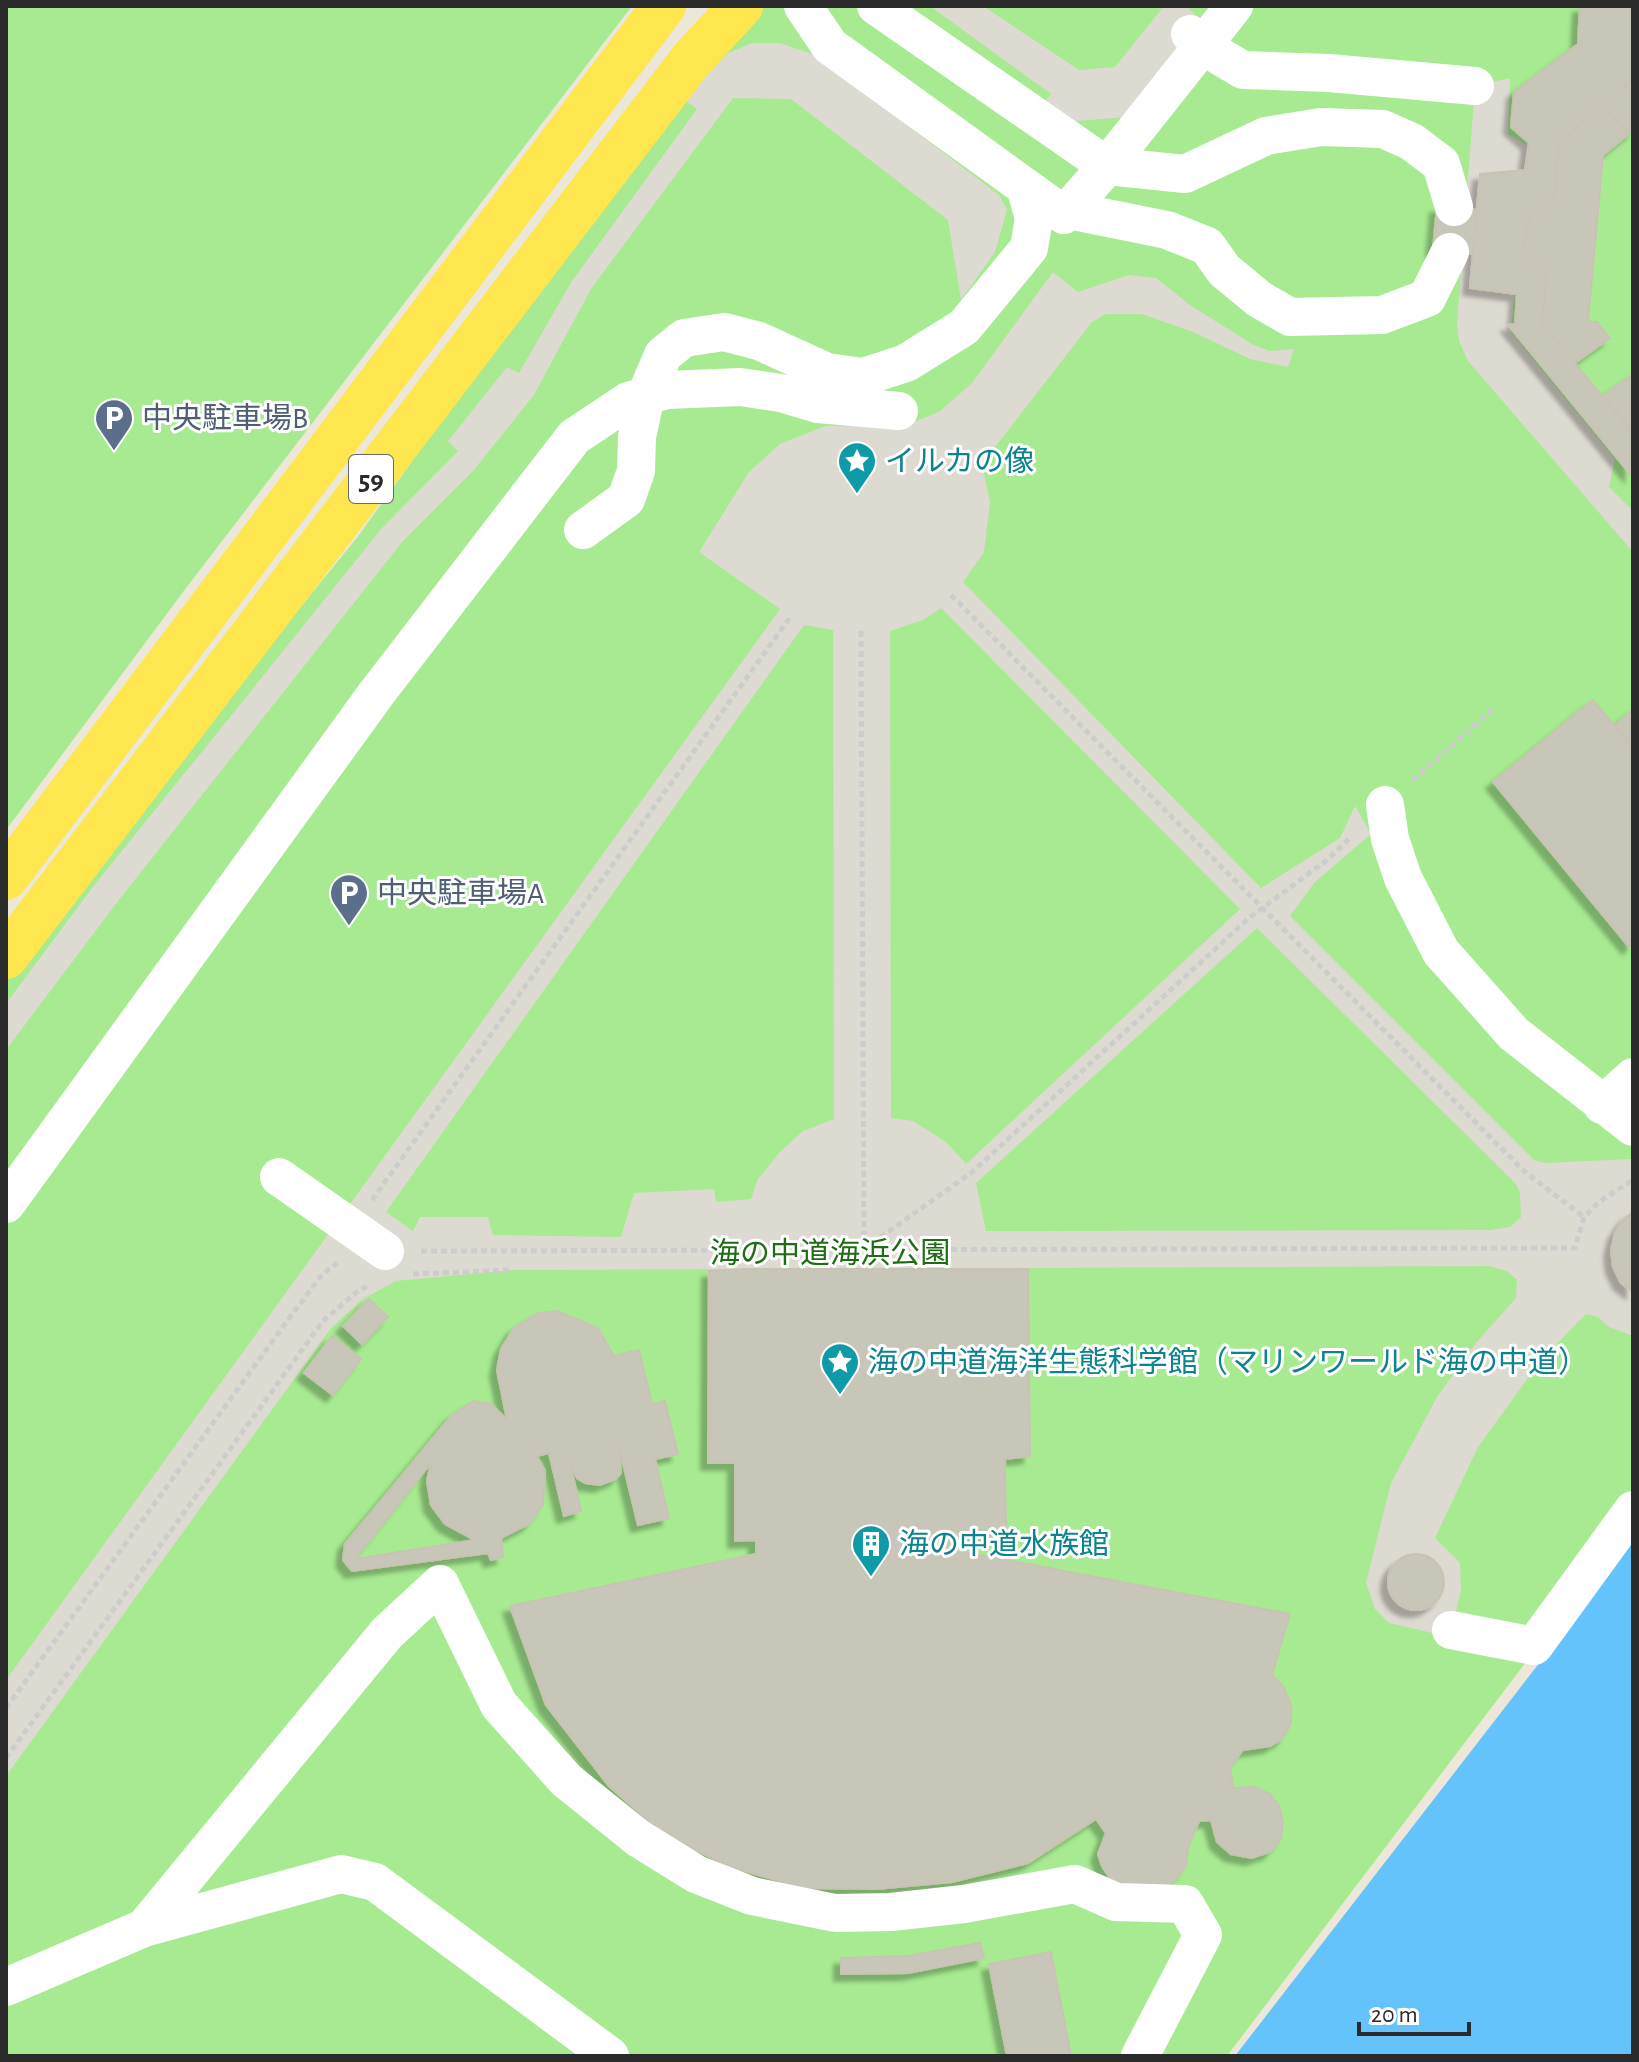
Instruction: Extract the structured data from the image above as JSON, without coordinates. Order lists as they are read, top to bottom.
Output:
{
  "streets": {
    "main road": ["59"]
  },
  "parks": ["海の中道海浜公園"],
  "places": {
    "parking": ["中央駐車場B", "中央駐車場A"],
    "place": ["イルカの像", "海の中道海洋生態科学館（マリンワールド海の中道）"],
    "building": ["海の中道水族館"]
  },
  "scale_bar": "20 m"
}
